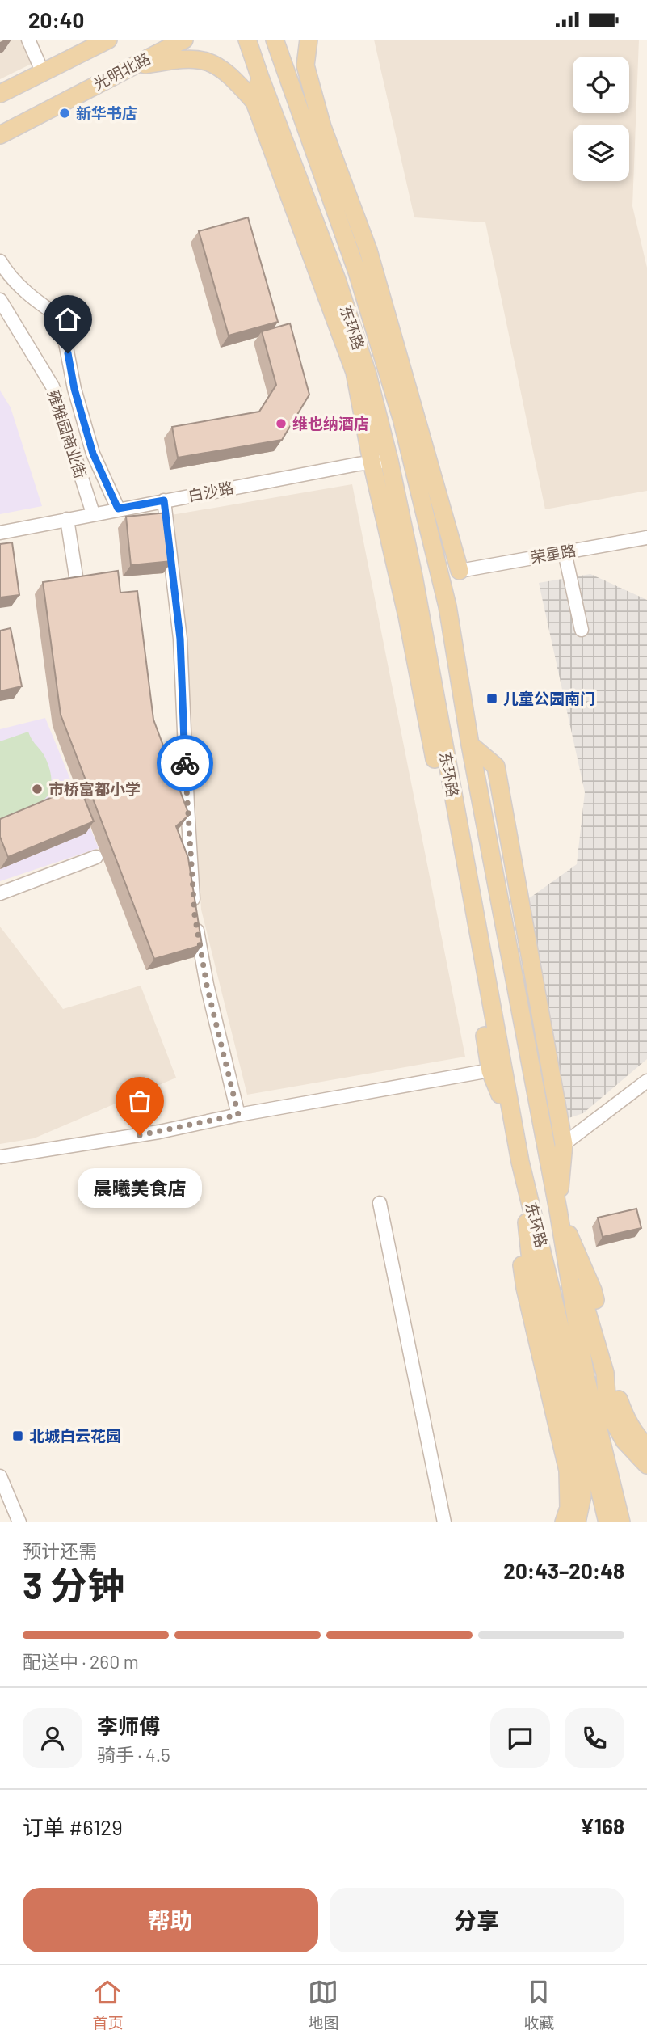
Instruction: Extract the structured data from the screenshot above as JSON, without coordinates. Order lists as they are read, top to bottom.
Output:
{
  "streets": {
    "main road": ["光明北路", "东环路"],
    "street": ["雍雅园商业街", "白沙路", "荣星路"]
  },
  "crossings": [
    ["东环路", "白沙路"],
    ["雍雅园商业街", "白沙路"]
  ],
  "places": {
    "other": [
      "新华书店",
      "维也纳酒店",
      "市桥富都小学",
      "晨曦美食店"
    ],
    "transit": ["儿童公园南门", "北城白云花园"]
  },
  "page": {
    "status": "20:40",
    "bubble": "晨曦美食店",
    "heading": ["3 分钟", "预计还需", "20:43–20:48"],
    "panel": [
      "李师傅",
      "骑手 · 4.5",
      "订单 #6129",
      "¥168"
    ],
    "bar": "配送中 · 260 m",
    "buttons": ["帮助", "分享"],
    "tabs": ["首页", "地图", "收藏"]
  }
}
